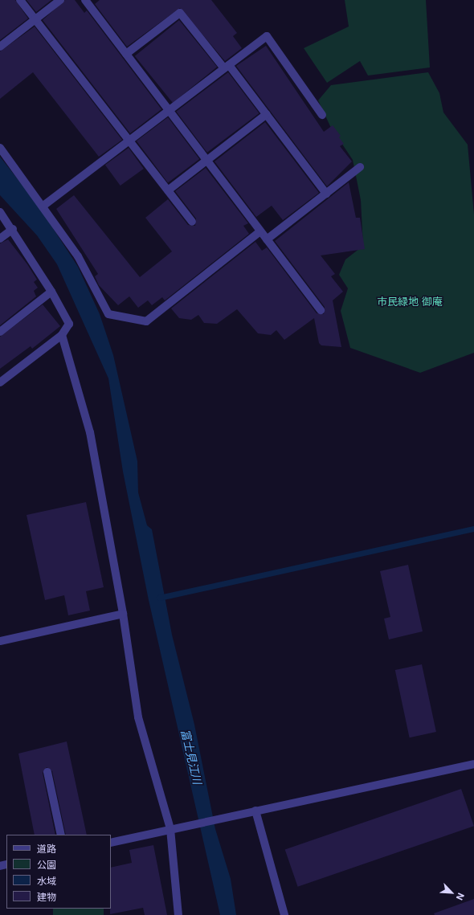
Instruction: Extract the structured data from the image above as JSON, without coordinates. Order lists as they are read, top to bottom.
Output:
{
  "water": ["富士見江川"],
  "parks": ["市民緑地 御庵"],
  "legend": [
    "道路",
    "公園",
    "水域",
    "建物"
  ],
  "north": "bottom right"
}
